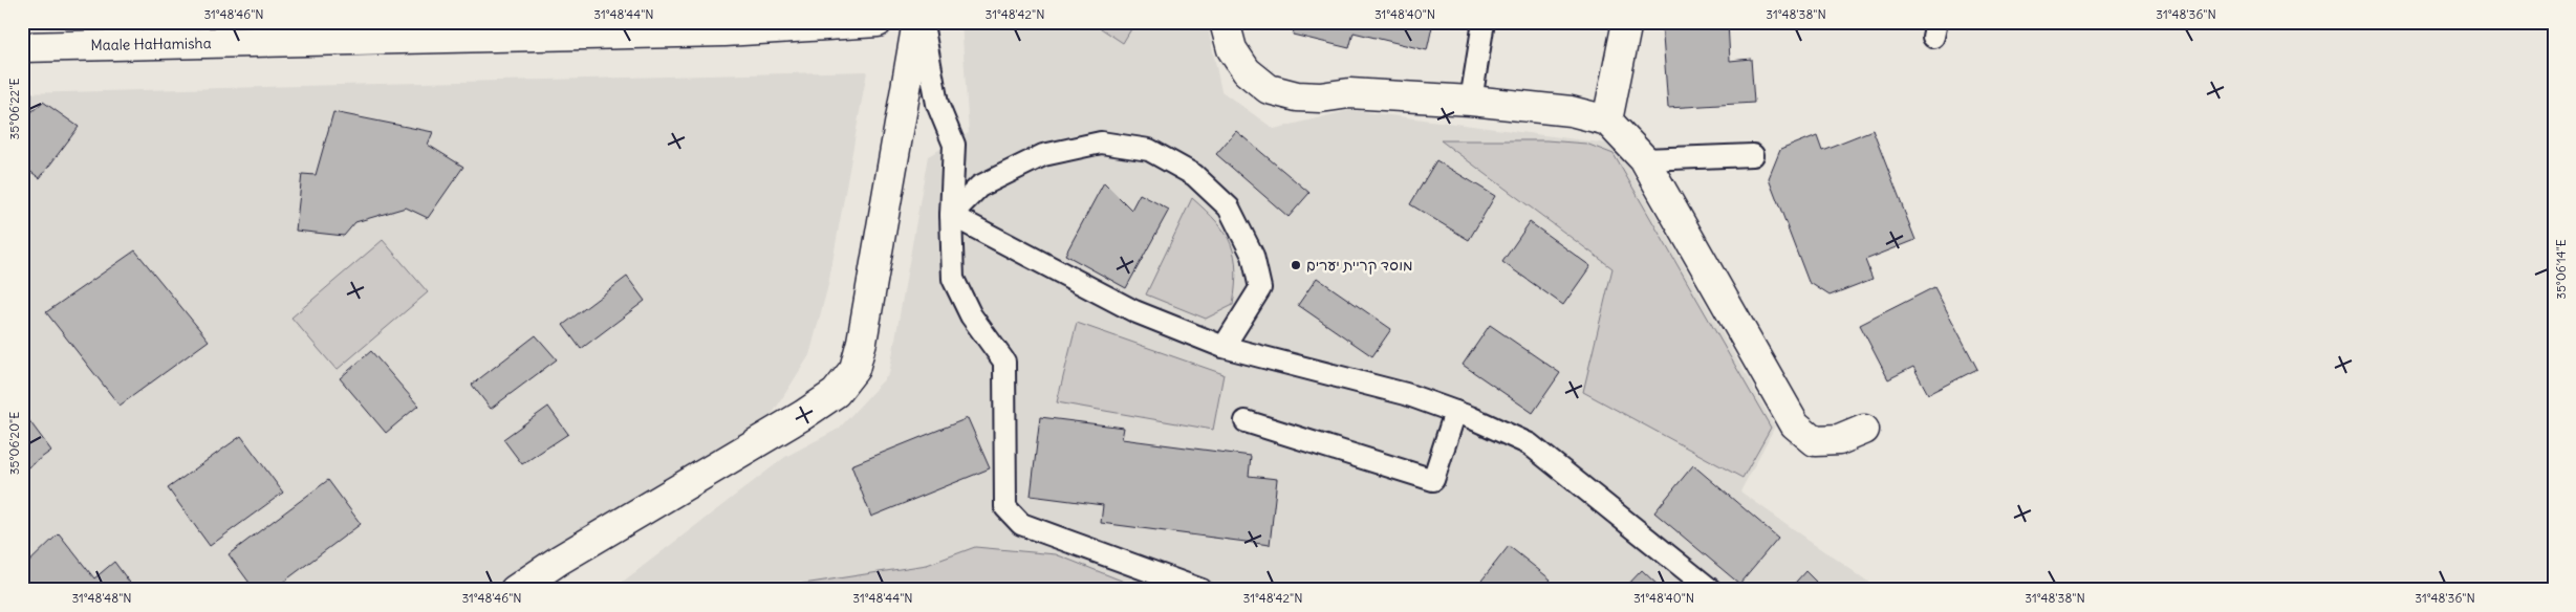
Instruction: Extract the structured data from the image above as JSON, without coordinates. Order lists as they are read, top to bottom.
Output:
{
  "streets": {
    "street": ["Maale HaHamisha"]
  },
  "places": ["מוסד קריית יערים"],
  "coordinates": [
    "31°48'46\"N",
    "31°48'44\"N",
    "31°48'42\"N",
    "31°48'40\"N",
    "31°48'38\"N",
    "31°48'36\"N",
    "35°06'22\"E",
    "35°06'14\"E",
    "35°06'20\"E",
    "31°48'48\"N"
  ]
}
